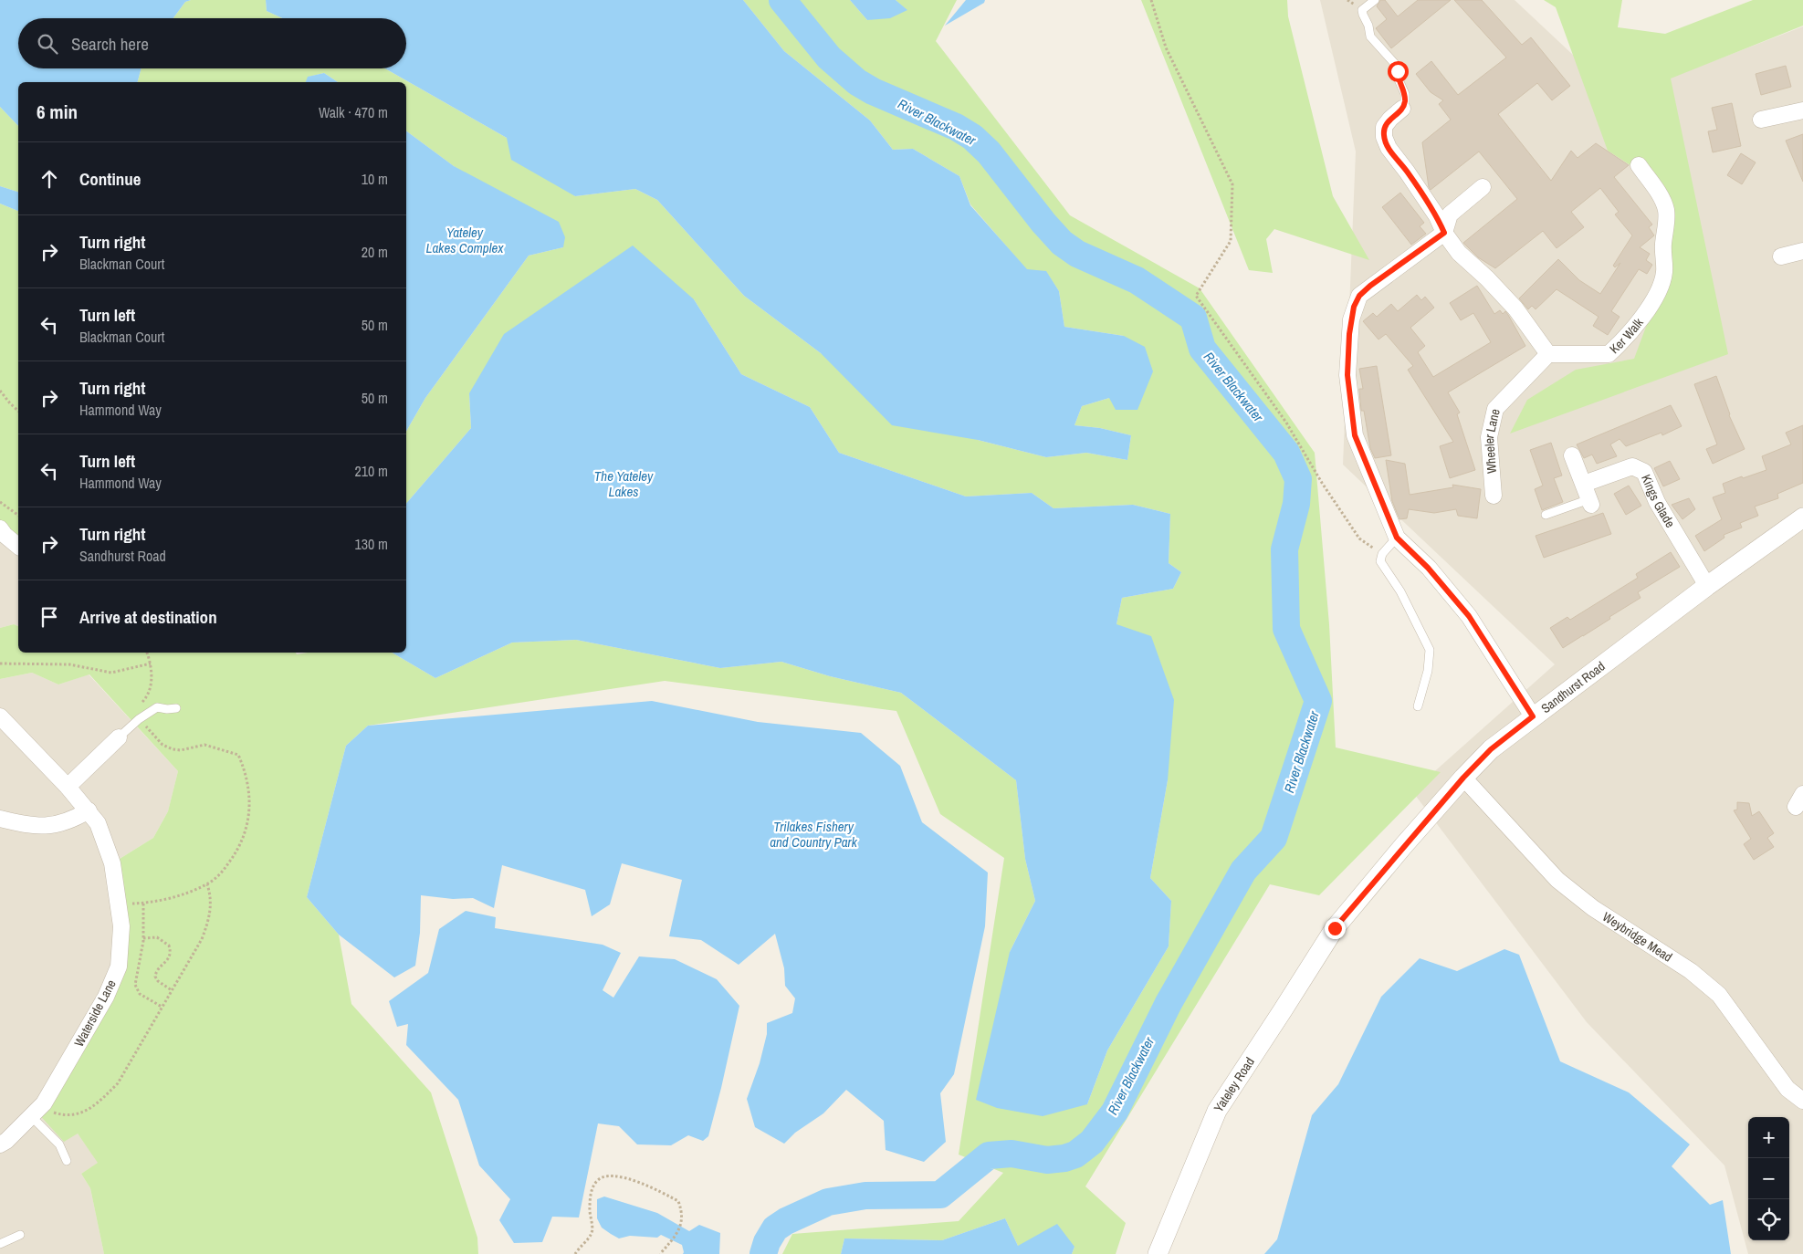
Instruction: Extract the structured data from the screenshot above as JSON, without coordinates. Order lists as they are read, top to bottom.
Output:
{
  "streets": {
    "street": [
      "Ker Walk",
      "Wheeler Lane",
      "Kings Glade",
      "Sandhurst Road",
      "Weybridge Mead",
      "Waterside Lane",
      "Yateley Road"
    ]
  },
  "crossings": [
    ["Ker Walk", "Wheeler Lane"],
    ["Kings Glade", "Sandhurst Road"],
    ["Sandhurst Road", "Weybridge Mead"],
    ["Sandhurst Road", "Yateley Road"]
  ],
  "water": [
    "River Blackwater",
    "Yateley Lakes Complex",
    "The Yateley Lakes",
    "Trilakes Fishery and Country Park"
  ],
  "page": {
    "search": "Search here",
    "heading": ["6 min", "Walk · 470 m"],
    "list": [
      ["Continue", "10 m"],
      ["Turn right", "Blackman Court", "20 m"],
      ["Turn left", "Blackman Court", "50 m"],
      ["Turn right", "Hammond Way", "50 m"],
      ["Turn left", "Hammond Way", "210 m"],
      ["Turn right", "Sandhurst Road", "130 m"],
      "Arrive at destination"
    ],
    "map_buttons": ["+", "−"]
  }
}
